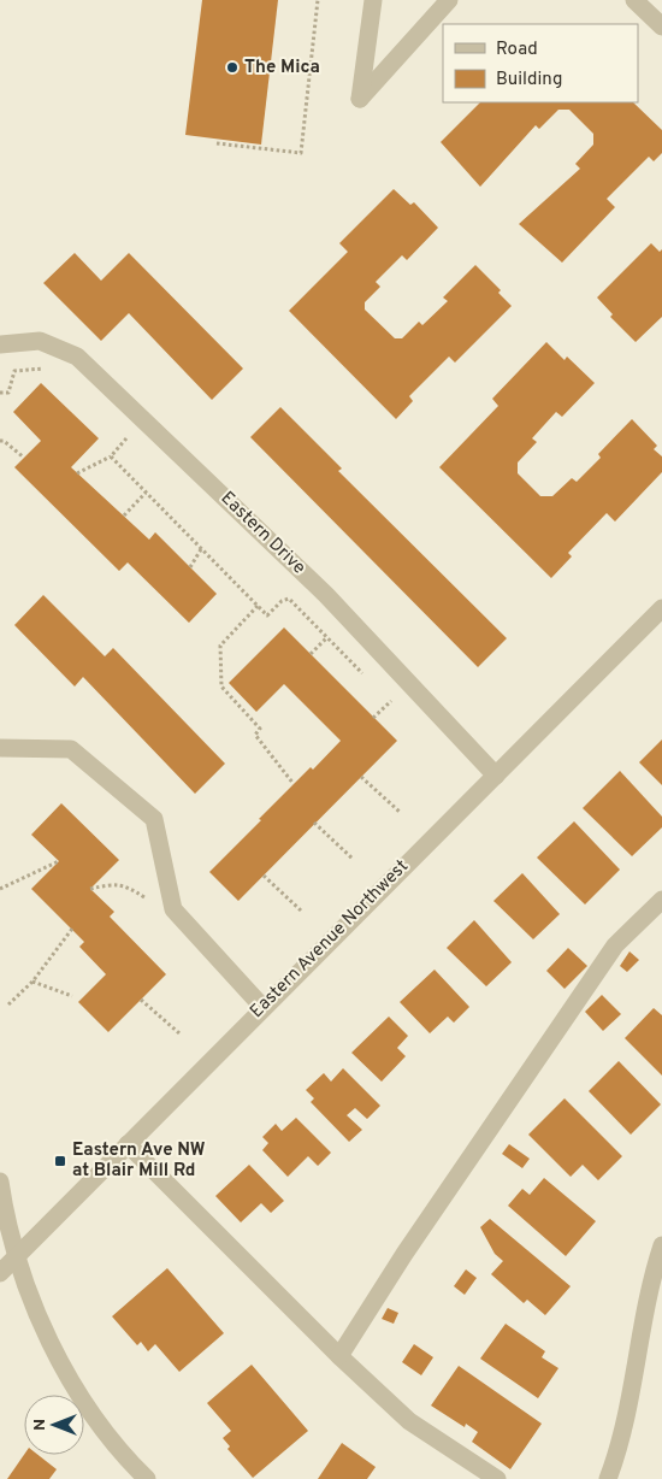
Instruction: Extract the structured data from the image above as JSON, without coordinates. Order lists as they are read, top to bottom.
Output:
{
  "streets": {
    "street": ["Eastern Drive", "Eastern Avenue Northwest"]
  },
  "crossings": [
    ["Eastern Drive", "Eastern Avenue Northwest"]
  ],
  "places": {
    "other": ["The Mica"],
    "transit": ["Eastern Ave NW at Blair Mill Rd"]
  },
  "legend": ["Road", "Building"],
  "north": "left"
}
